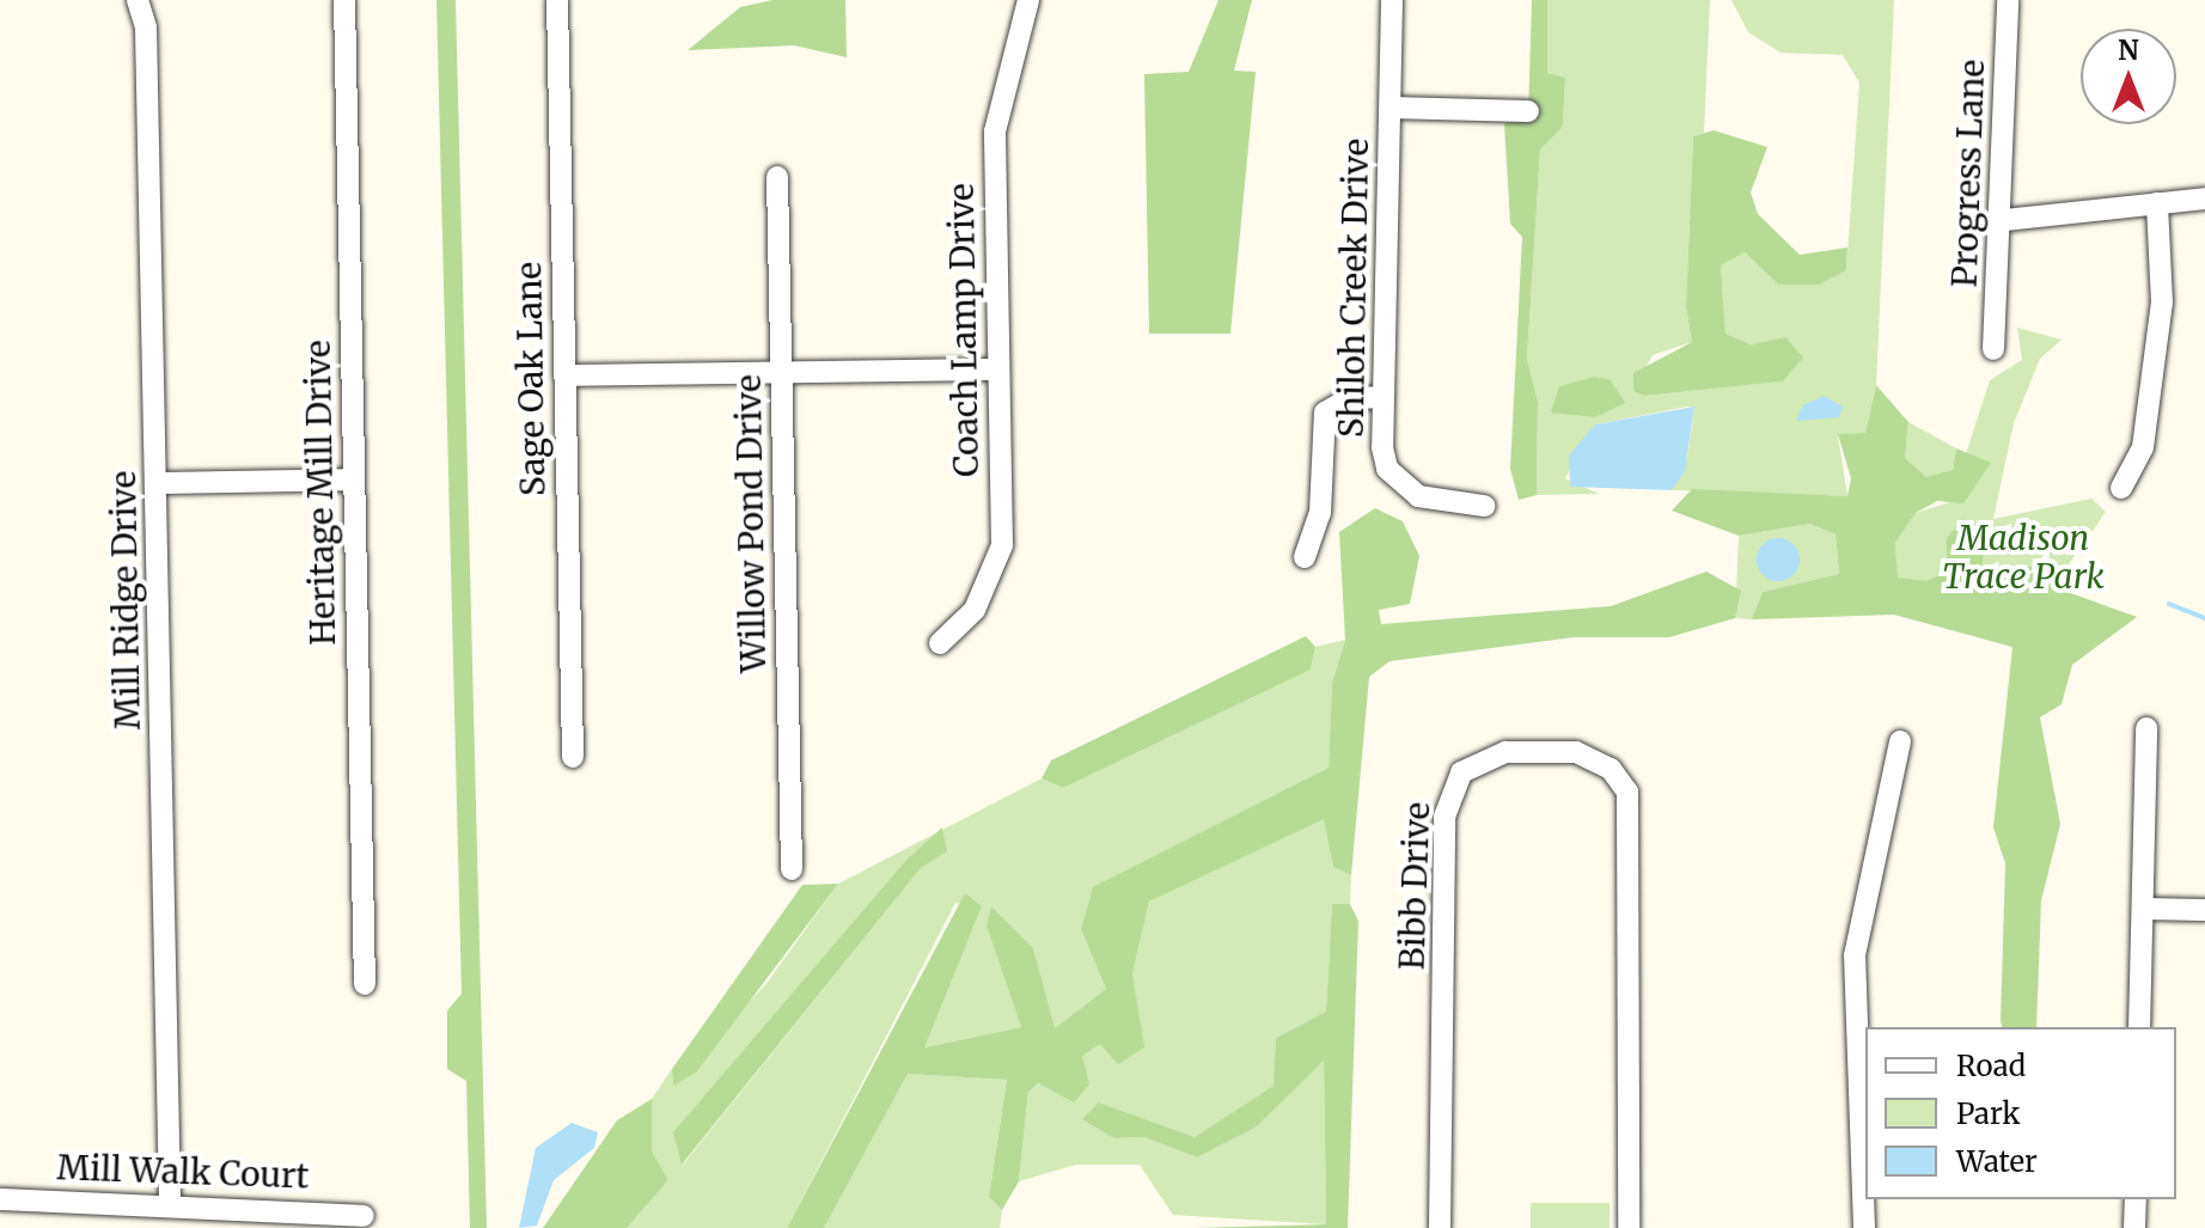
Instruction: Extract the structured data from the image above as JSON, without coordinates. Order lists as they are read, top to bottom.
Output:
{
  "streets": {
    "street": [
      "Progress Lane",
      "Shiloh Creek Drive",
      "Coach Lamp Drive",
      "Sage Oak Lane",
      "Heritage Mill Drive",
      "Willow Pond Drive",
      "Mill Ridge Drive",
      "Bibb Drive",
      "Mill Walk Court"
    ]
  },
  "crossings": [
    ["Mill Ridge Drive", "Mill Walk Court"]
  ],
  "parks": ["Madison Trace Park"],
  "legend": ["Road", "Park", "Water"],
  "north": "top"
}
